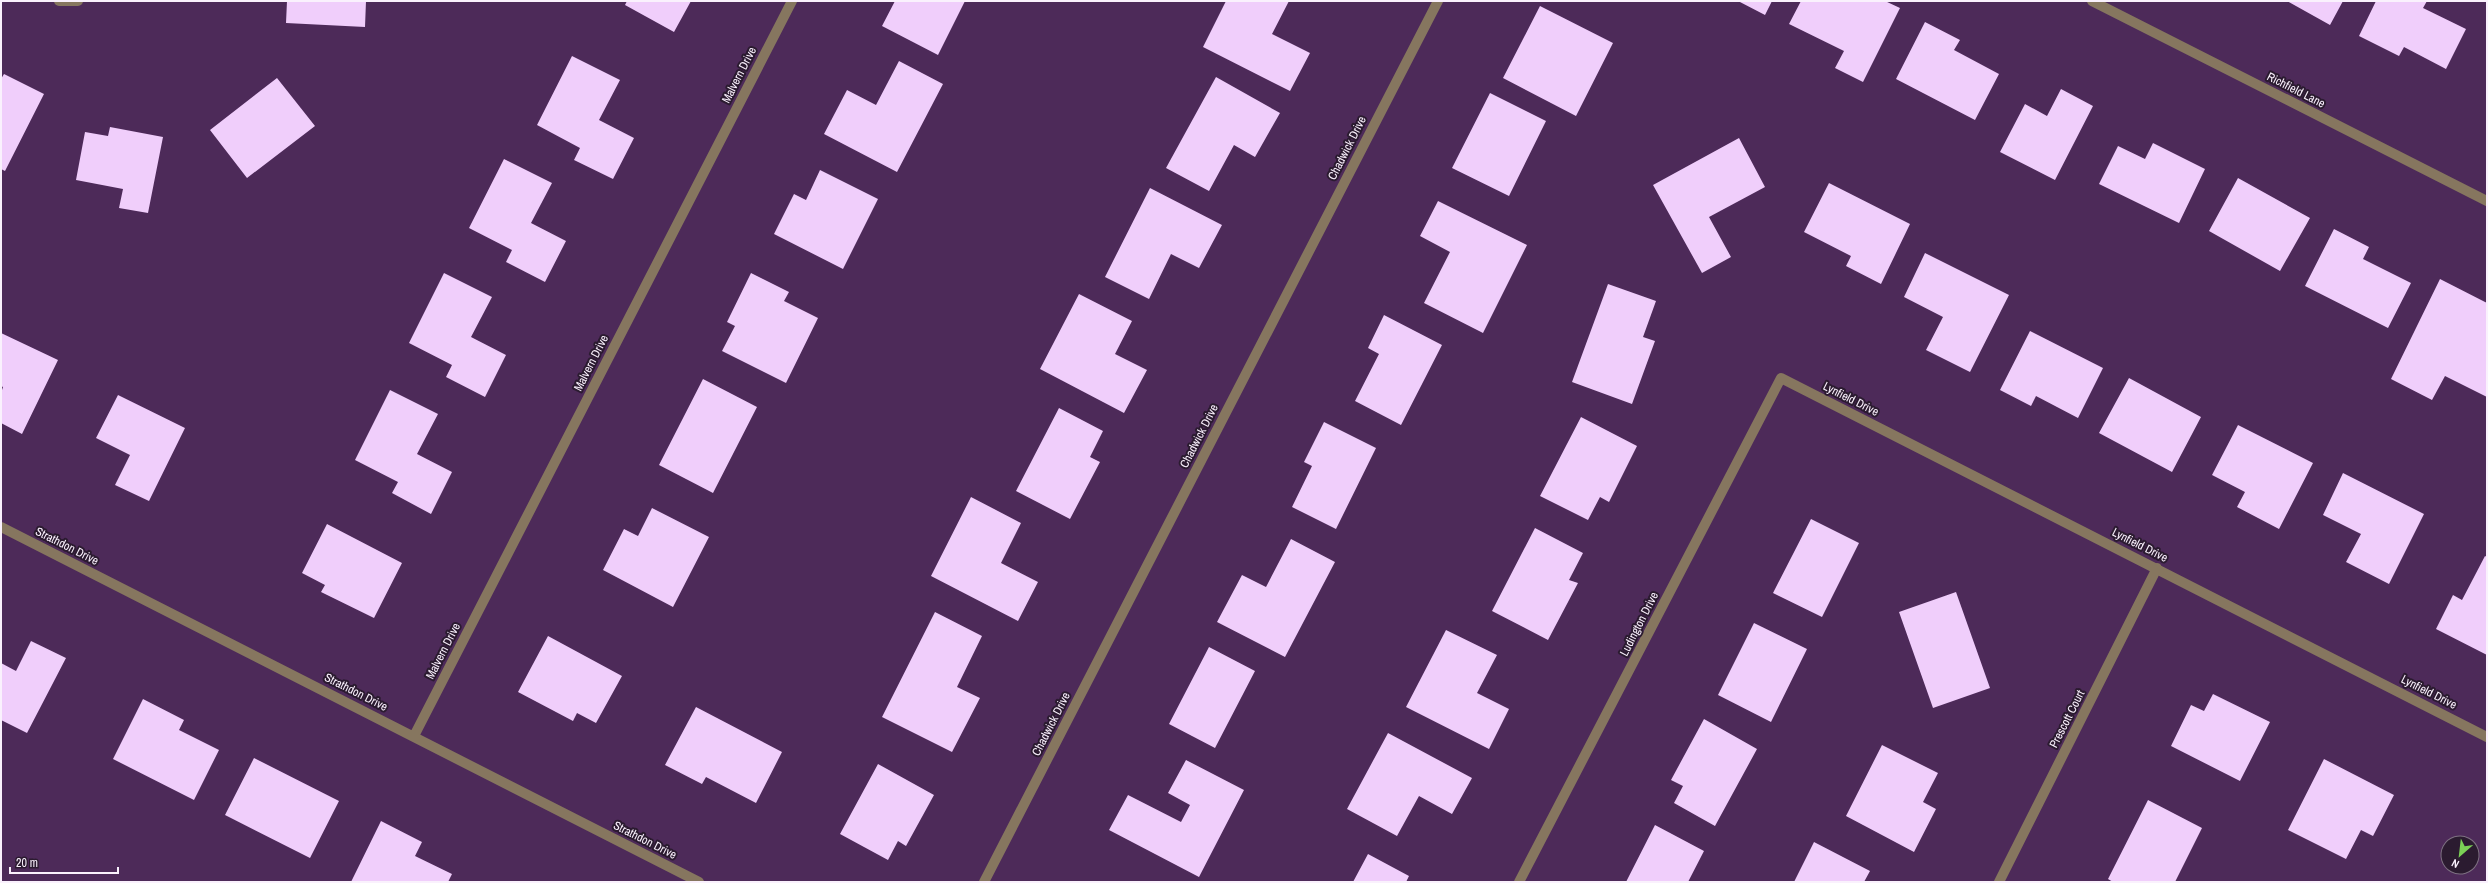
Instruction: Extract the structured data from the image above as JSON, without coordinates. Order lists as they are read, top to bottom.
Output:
{
  "streets": {
    "street": [
      "Malvern Drive",
      "Richfield Lane",
      "Chadwick Drive",
      "Lynfield Drive",
      "Strathdon Drive",
      "Ludington Drive",
      "Prescott Court"
    ]
  },
  "crossings": [
    ["Malvern Drive", "Strathdon Drive"],
    ["Lynfield Drive", "Ludington Drive"],
    ["Lynfield Drive", "Prescott Court"]
  ],
  "scale_bar": "20 m",
  "north": "bottom left"
}
